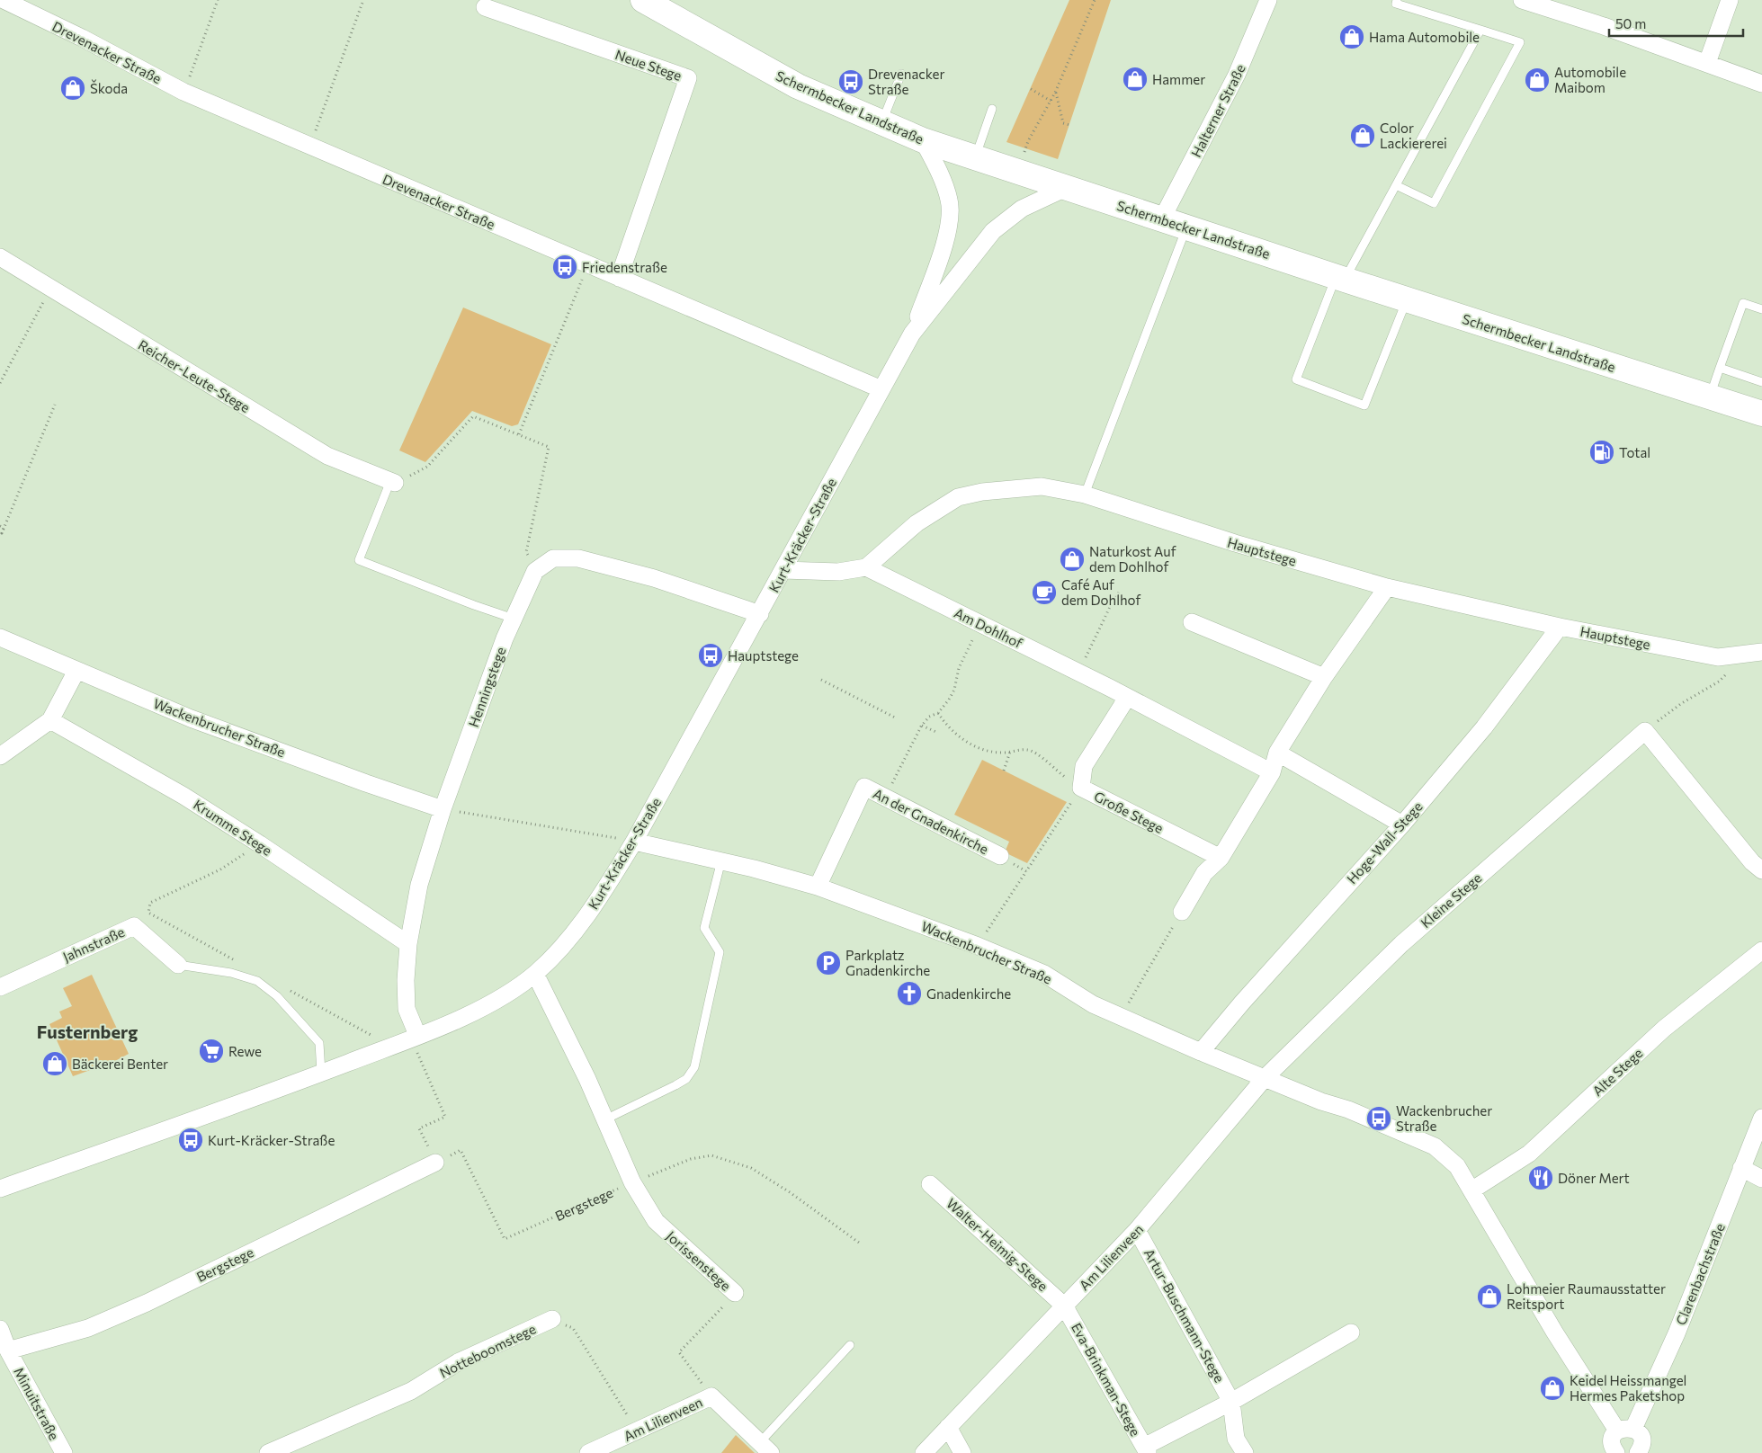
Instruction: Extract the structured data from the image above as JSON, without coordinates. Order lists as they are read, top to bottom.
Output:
{
  "streets": {
    "main road": ["Schermbecker Landstraße"],
    "street": [
      "Drevenacker Straße",
      "Neue Stege",
      "Halterner Straße",
      "Reicher-Leute-Stege",
      "Kurt-Kräcker-Straße",
      "Hauptstege",
      "Am Dohlhof",
      "Henningstege",
      "Wackenbrucher Straße",
      "Große Stege",
      "An der Gnadenkirche",
      "Krumme Stege",
      "Hoge-Wall-Stege",
      "Kleine Stege",
      "Jahnstraße",
      "Alte Stege",
      "Bergstege",
      "Walter-Heimig-Stege",
      "Am Lilienveen",
      "Jorissenstege",
      "Clarenbachstraße",
      "Artur-Buschmann-Stege",
      "Notteboomstege",
      "Eva-Brinkman-Stege",
      "Minuitstraße"
    ]
  },
  "crossings": [
    ["Drevenacker Straße", "Neue Stege"],
    ["Drevenacker Straße", "Kurt-Kräcker-Straße"],
    ["Schermbecker Landstraße", "Halterner Straße"],
    ["Schermbecker Landstraße", "Kurt-Kräcker-Straße"],
    ["Kurt-Kräcker-Straße", "Henningstege"],
    ["Kurt-Kräcker-Straße", "Wackenbrucher Straße"],
    ["Kurt-Kräcker-Straße", "Jorissenstege"],
    ["Hauptstege", "Am Dohlhof"],
    ["Hauptstege", "Hoge-Wall-Stege"],
    ["Am Dohlhof", "Große Stege"],
    ["Henningstege", "Wackenbrucher Straße"],
    ["Henningstege", "Krumme Stege"],
    ["Wackenbrucher Straße", "An der Gnadenkirche"],
    ["Wackenbrucher Straße", "Hoge-Wall-Stege"],
    ["Wackenbrucher Straße", "Kleine Stege"],
    ["Wackenbrucher Straße", "Alte Stege"],
    ["Wackenbrucher Straße", "Am Lilienveen"],
    ["Wackenbrucher Straße", "Clarenbachstraße"],
    ["Kleine Stege", "Am Lilienveen"],
    ["Bergstege", "Jorissenstege"],
    ["Bergstege", "Minuitstraße"],
    ["Walter-Heimig-Stege", "Am Lilienveen"],
    ["Walter-Heimig-Stege", "Eva-Brinkman-Stege"],
    ["Am Lilienveen", "Jorissenstege"],
    ["Am Lilienveen", "Artur-Buschmann-Stege"],
    ["Am Lilienveen", "Notteboomstege"],
    ["Am Lilienveen", "Eva-Brinkman-Stege"]
  ],
  "districts": ["Fusternberg"],
  "places": {
    "shop": [
      "Hama Automobile",
      "Hammer",
      "Automobile Maibom",
      "Škoda",
      "Color Lackiererei",
      "Naturkost Auf dem Dohlhof",
      "Bäckerei Benter",
      "Lohmeier Raumausstatter Reitsport",
      "Keidel Heissmangel Hermes Paketshop"
    ],
    "bus stop": [
      "Drevenacker Straße",
      "Friedenstraße",
      "Hauptstege",
      "Wackenbrucher Straße",
      "Kurt-Kräcker-Straße"
    ],
    "fuel station": ["Total"],
    "cafe": ["Café Auf dem Dohlhof"],
    "parking": ["Parkplatz Gnadenkirche"],
    "church": ["Gnadenkirche"],
    "supermarket": ["Rewe"],
    "restaurant": ["Döner Mert"]
  },
  "scale_bar": "50 m"
}
